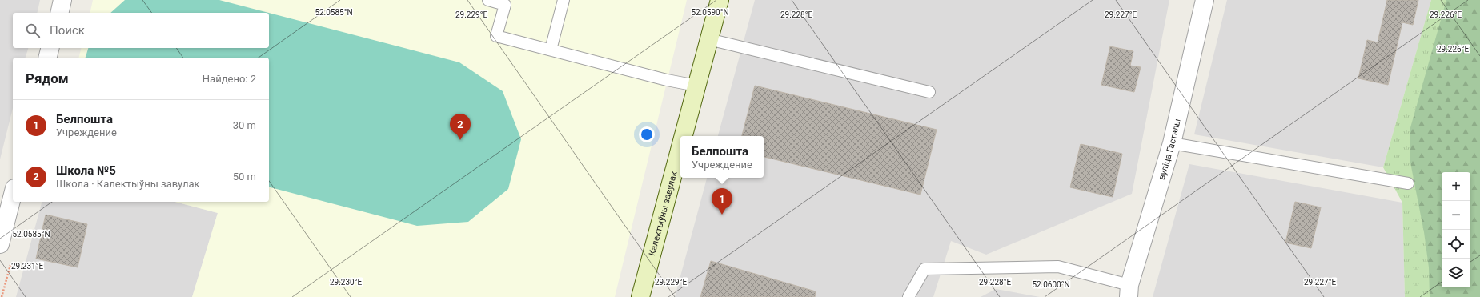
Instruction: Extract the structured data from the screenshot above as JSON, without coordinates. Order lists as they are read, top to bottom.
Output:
{
  "streets": {
    "street": ["вуліца Гастэлы", "Калектыўны завулак"]
  },
  "page": {
    "search": "Поиск",
    "heading": ["Рядом", "Найдено: 2"],
    "list": [
      {
        "mark": "1",
        "name": "Белпошта",
        "note": "Учреждение",
        "value": "30 m"
      },
      {
        "mark": "2",
        "name": "Школа №5",
        "note": "Школа · Калектыўны завулак",
        "value": "50 m"
      }
    ],
    "pins": ["2", "1"],
    "popup": ["Белпошта", "Учреждение"],
    "map_buttons": ["+", "−"]
  },
  "coordinates": [
    "52.0585°N",
    "52.0590°N",
    "29.229°E",
    "29.228°E",
    "29.226°E",
    "29.227°E",
    "29.231°E",
    "29.230°E",
    "52.0600°N"
  ]
}
